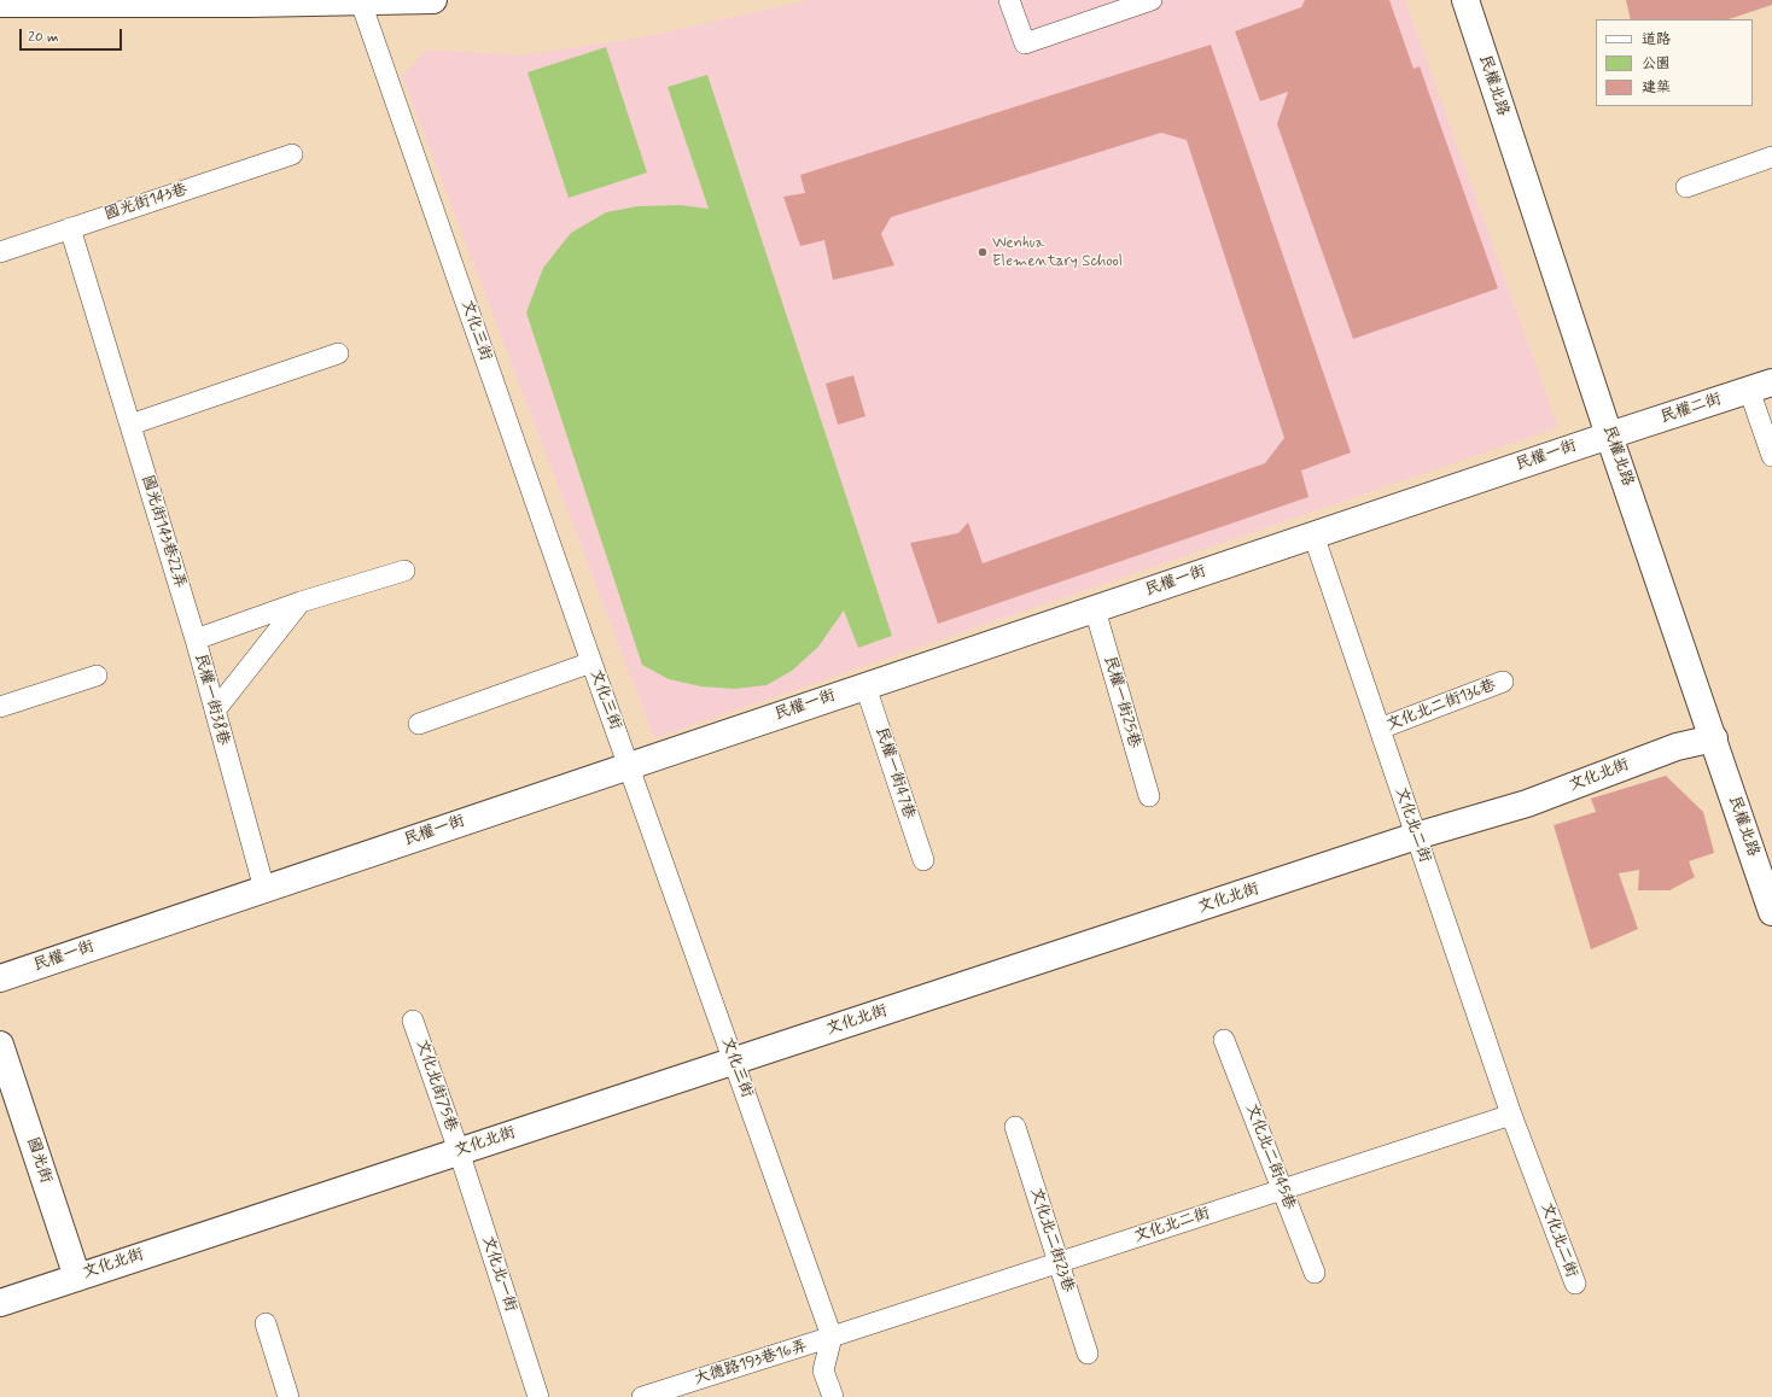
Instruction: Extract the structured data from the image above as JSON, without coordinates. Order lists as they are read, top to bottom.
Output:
{
  "streets": {
    "street": [
      "民權北路",
      "民權二街",
      "民權一街",
      "文化北街",
      "國光街"
    ],
    "lane": [
      "國光街143巷",
      "文化三街",
      "國光街143巷22弄",
      "民權一街38巷",
      "民權一街25巷",
      "文化北二街136巷",
      "民權一街47巷",
      "文化北二街",
      "文化北街75巷",
      "文化北二街45巷",
      "文化北二街23巷",
      "文化北一街",
      "大德路193巷16弄"
    ]
  },
  "crossings": [
    ["民權北路", "民權二街"],
    ["民權北路", "民權一街"],
    ["民權北路", "文化北街"],
    ["國光街143巷", "國光街143巷22弄"],
    ["文化三街", "民權一街"],
    ["文化三街", "文化北街"],
    ["文化三街", "文化北二街"],
    ["文化三街", "大德路193巷16弄"],
    ["民權二街", "民權一街"],
    ["民權一街", "民權一街38巷"],
    ["民權一街", "民權一街25巷"],
    ["民權一街", "民權一街47巷"],
    ["民權一街", "文化北二街"],
    ["國光街143巷22弄", "民權一街38巷"],
    ["文化北二街136巷", "文化北二街"],
    ["文化北街", "文化北二街"],
    ["文化北街", "文化北街75巷"],
    ["文化北街", "國光街"],
    ["文化北街", "文化北一街"],
    ["文化北二街", "文化北二街45巷"],
    ["文化北二街", "文化北二街23巷"],
    ["文化北二街", "大德路193巷16弄"],
    ["文化北街75巷", "文化北一街"]
  ],
  "places": ["Wenhua Elementary School"],
  "legend": ["道路", "公園", "建築"],
  "scale_bar": "20 m"
}
